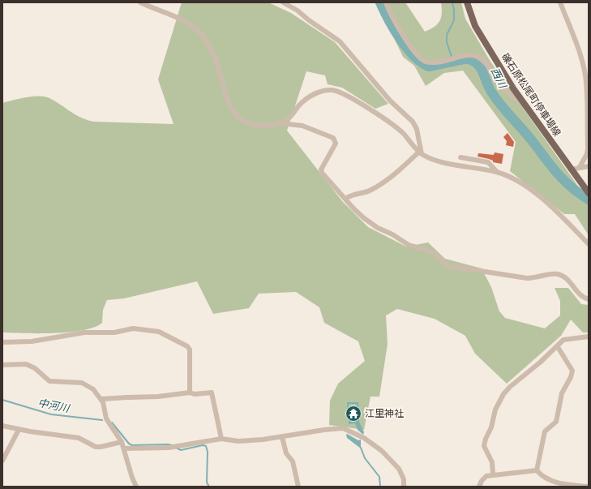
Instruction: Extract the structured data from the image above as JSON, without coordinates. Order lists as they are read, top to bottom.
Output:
{
  "streets": {
    "main road": ["礫石原松尾町停車場線"]
  },
  "water": ["西川", "中河川"],
  "places": {
    "temple": ["江里神社"]
  }
}
